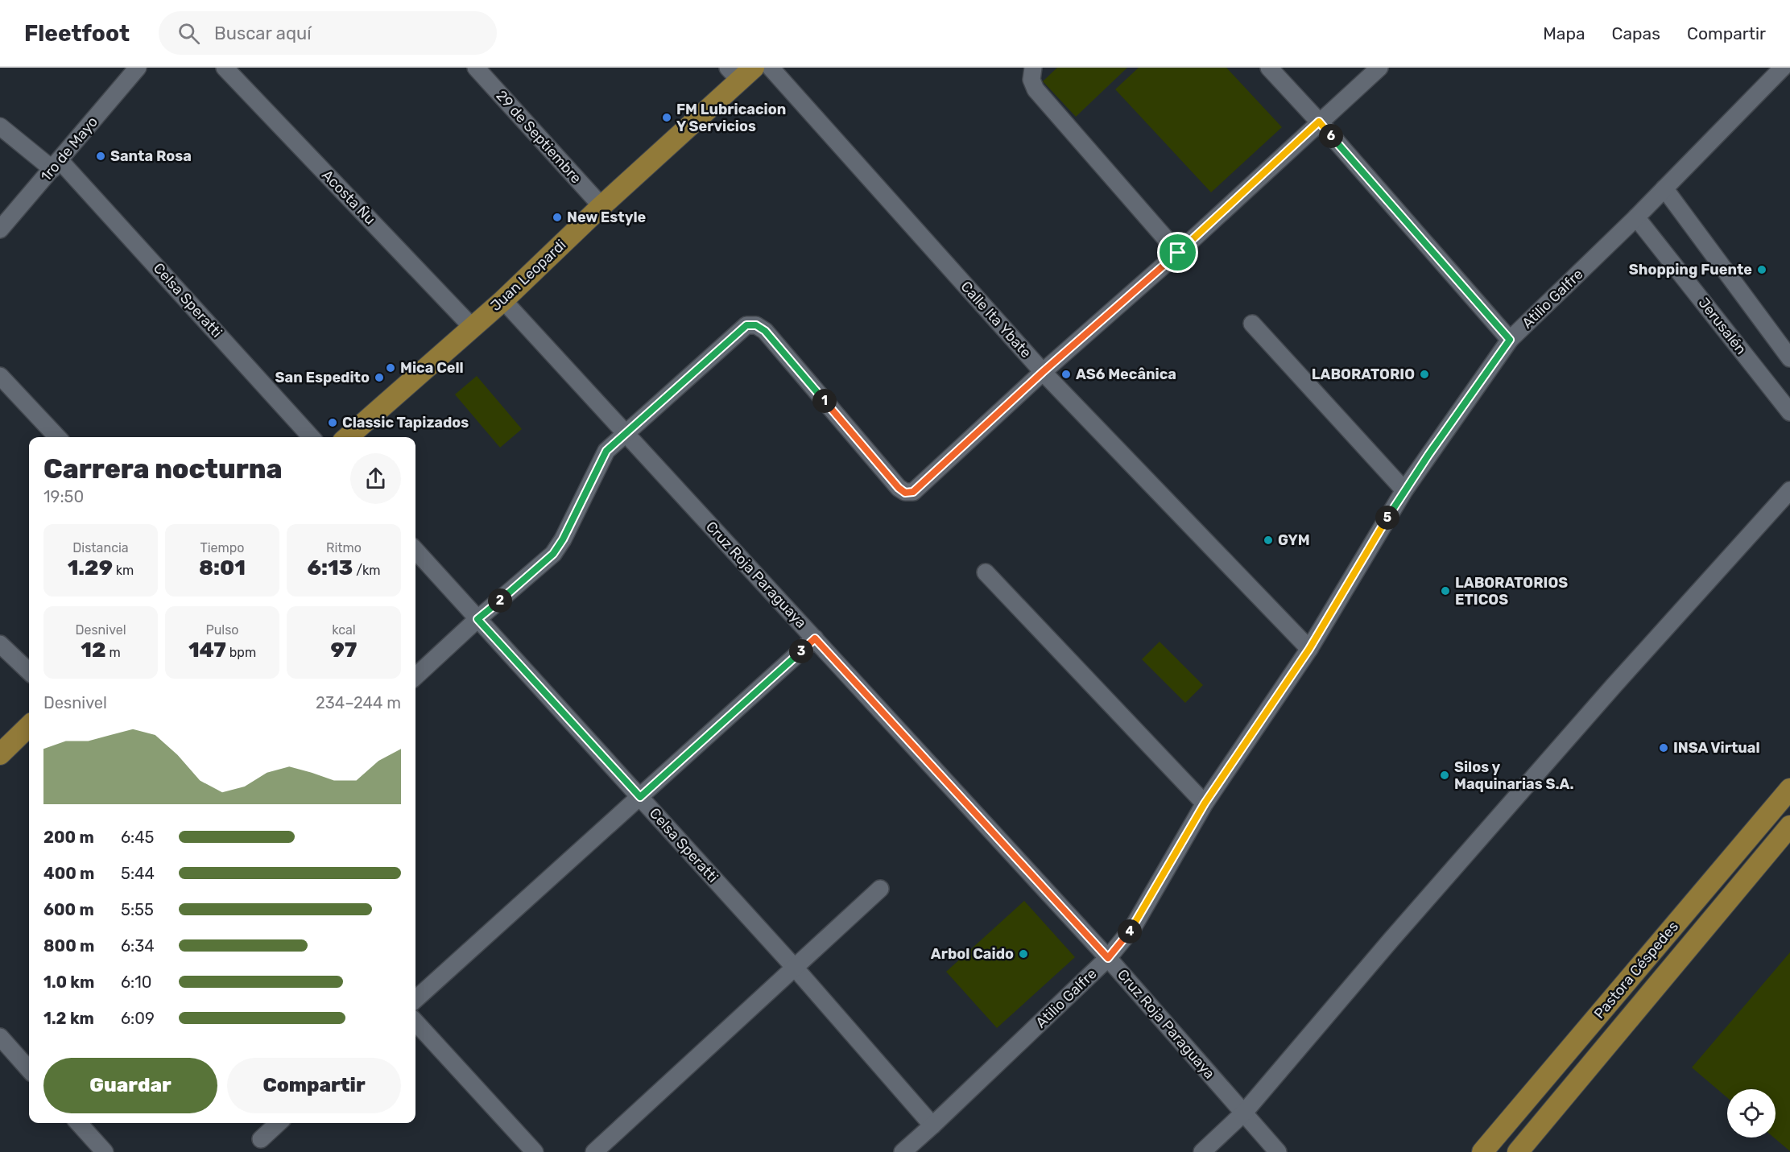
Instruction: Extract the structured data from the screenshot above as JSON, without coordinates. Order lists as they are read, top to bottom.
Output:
{
  "streets": {
    "main road": ["Juan Leopardi", "Pastora Céspedes"],
    "street": [
      "29 de Septiembre",
      "1ro de Mayo",
      "Acosta Ñu",
      "Atilio Galfre",
      "Celsa Speratti",
      "Calle Ita Ybate",
      "Jerusalén",
      "Cruz Roja Paraguaya"
    ]
  },
  "crossings": [
    ["29 de Septiembre", "Juan Leopardi"],
    ["1ro de Mayo", "Celsa Speratti"],
    ["Acosta Ñu", "Juan Leopardi"],
    ["Juan Leopardi", "Cruz Roja Paraguaya"],
    ["Atilio Galfre", "Celsa Speratti"],
    ["Atilio Galfre", "Calle Ita Ybate"],
    ["Atilio Galfre", "Jerusalén"],
    ["Atilio Galfre", "Cruz Roja Paraguaya"]
  ],
  "places": [
    "FM Lubricacion Y Servicios",
    "Santa Rosa",
    "New Estyle",
    "Shopping Fuente",
    "Mica Cell",
    "AS6 Mecânica",
    "LABORATORIO",
    "San Espedito",
    "Classic Tapizados",
    "GYM",
    "LABORATORIOS ETICOS",
    "INSA Virtual",
    "Silos y Maquinarias S.A.",
    "Arbol Caido"
  ],
  "page": {
    "header": "Fleetfoot",
    "search": "Buscar aquí",
    "nav": ["Mapa", "Capas", "Compartir"],
    "pins": [
      "6",
      "1",
      "5",
      "2",
      "3",
      "4"
    ],
    "heading": ["Carrera nocturna", "19:50"],
    "stats": [
      ["Distancia", "1.29 km"],
      ["Tiempo", "8:01"],
      ["Ritmo", "6:13 /km"],
      ["Desnivel", "12 m"],
      ["Pulso", "147 bpm"],
      ["kcal", "97"]
    ],
    "chart": ["Desnivel", "234–244 m"],
    "list": [
      {
        "name": "200 m",
        "note": "6:45"
      },
      {
        "name": "400 m",
        "note": "5:44"
      },
      {
        "name": "600 m",
        "note": "5:55"
      },
      {
        "name": "800 m",
        "note": "6:34"
      },
      {
        "name": "1.0 km",
        "note": "6:10"
      },
      {
        "name": "1.2 km",
        "note": "6:09"
      }
    ],
    "buttons": ["Guardar", "Compartir"]
  }
}
